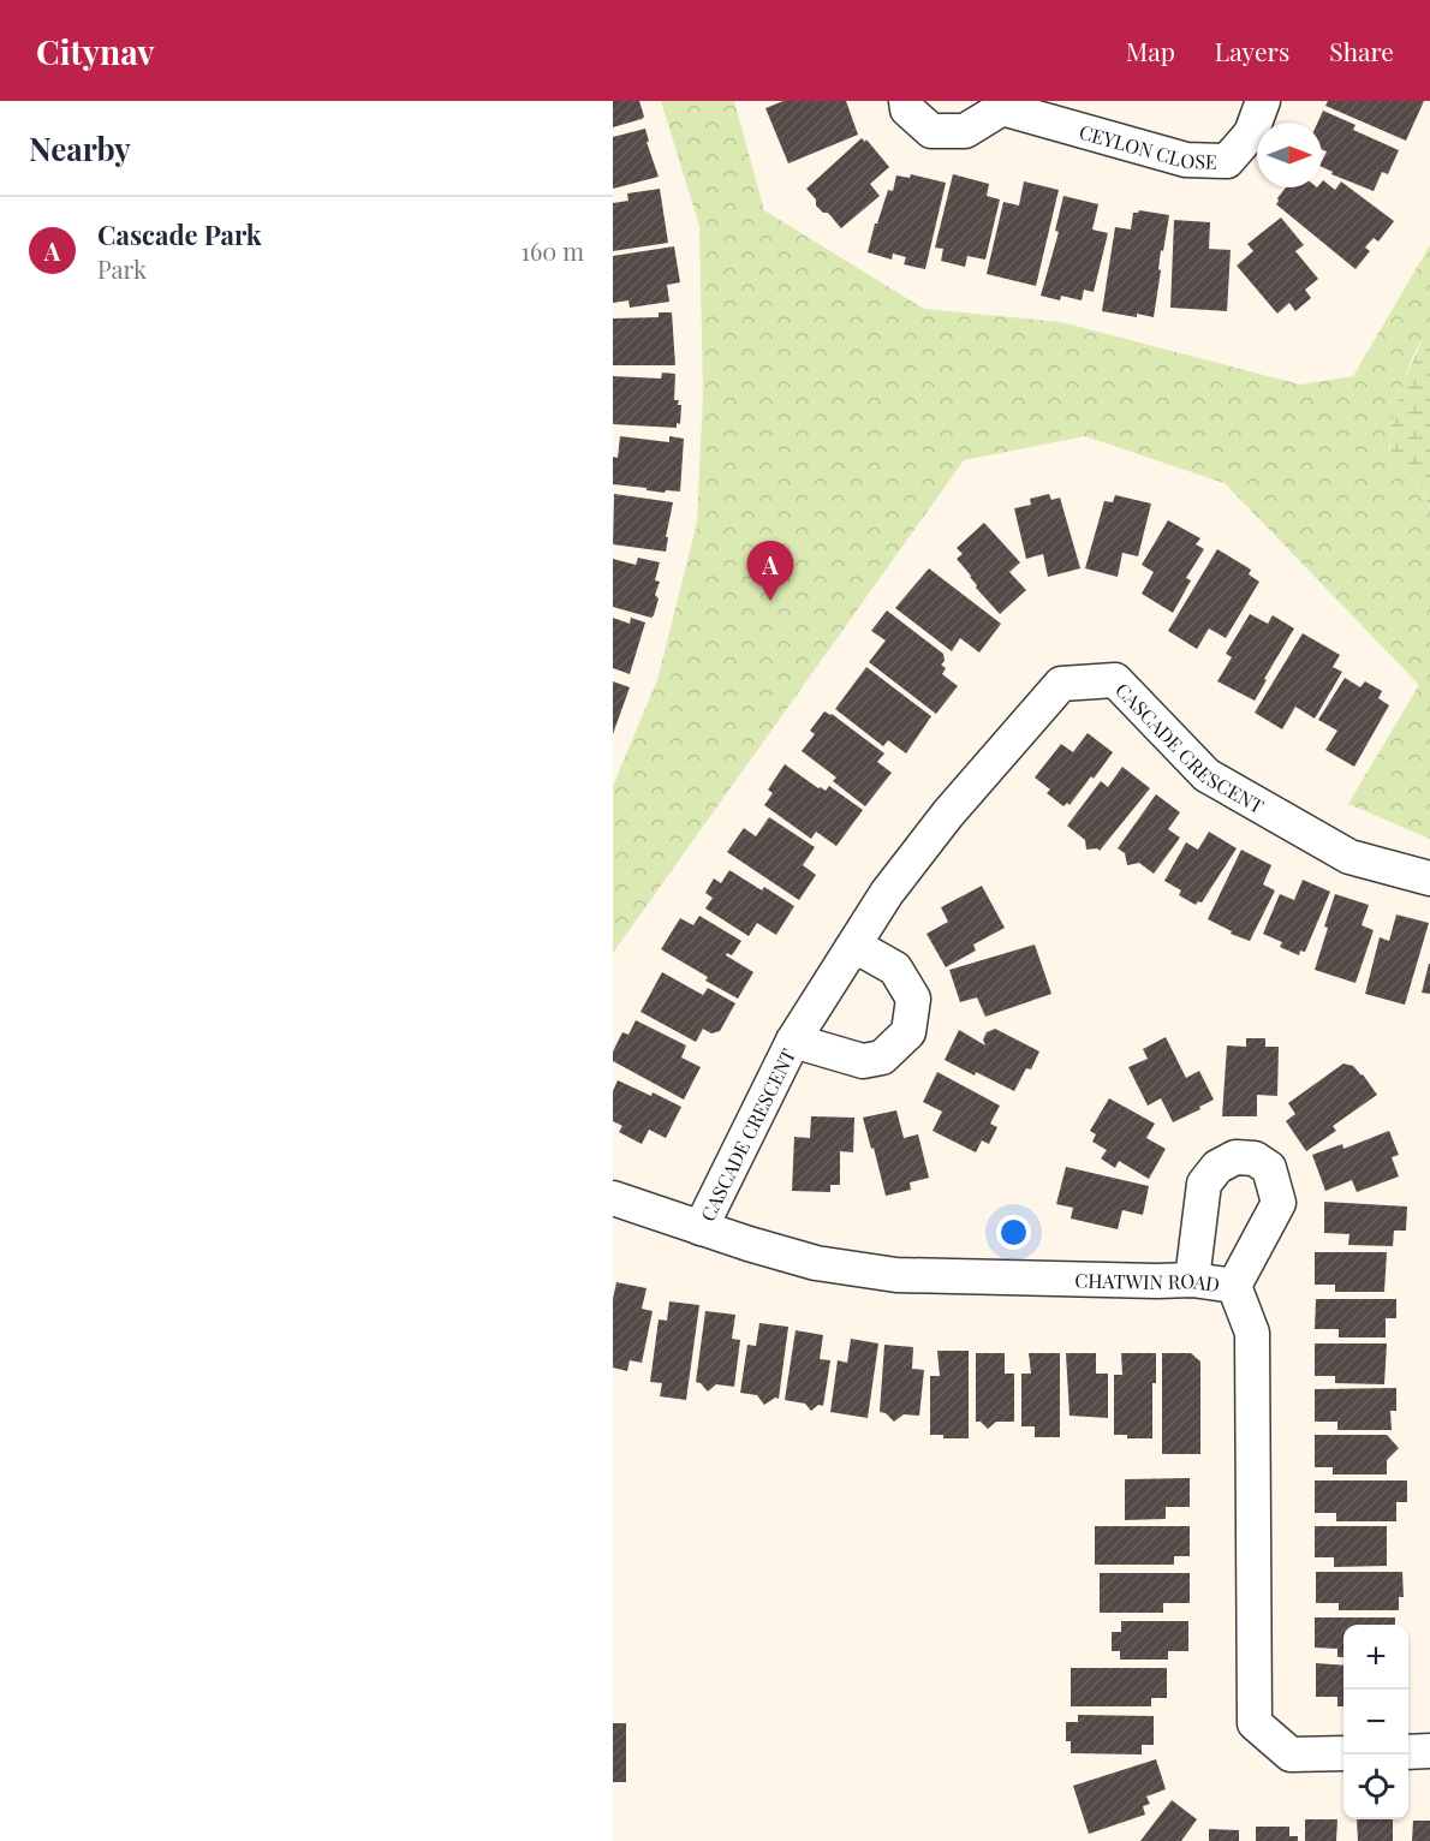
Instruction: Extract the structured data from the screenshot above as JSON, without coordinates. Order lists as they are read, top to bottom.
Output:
{
  "streets": {
    "street": ["CEYLON CLOSE", "CASCADE CRESCENT", "CHATWIN ROAD"]
  },
  "crossings": [
    ["CASCADE CRESCENT", "CHATWIN ROAD"]
  ],
  "north": "right",
  "page": {
    "header": "Citynav",
    "nav": ["Map", "Layers", "Share"],
    "heading": "Nearby",
    "list": [
      {
        "mark": "A",
        "name": "Cascade Park",
        "note": "Park",
        "value": "160 m"
      }
    ],
    "pins": "A",
    "map_buttons": ["+", "−"]
  }
}
